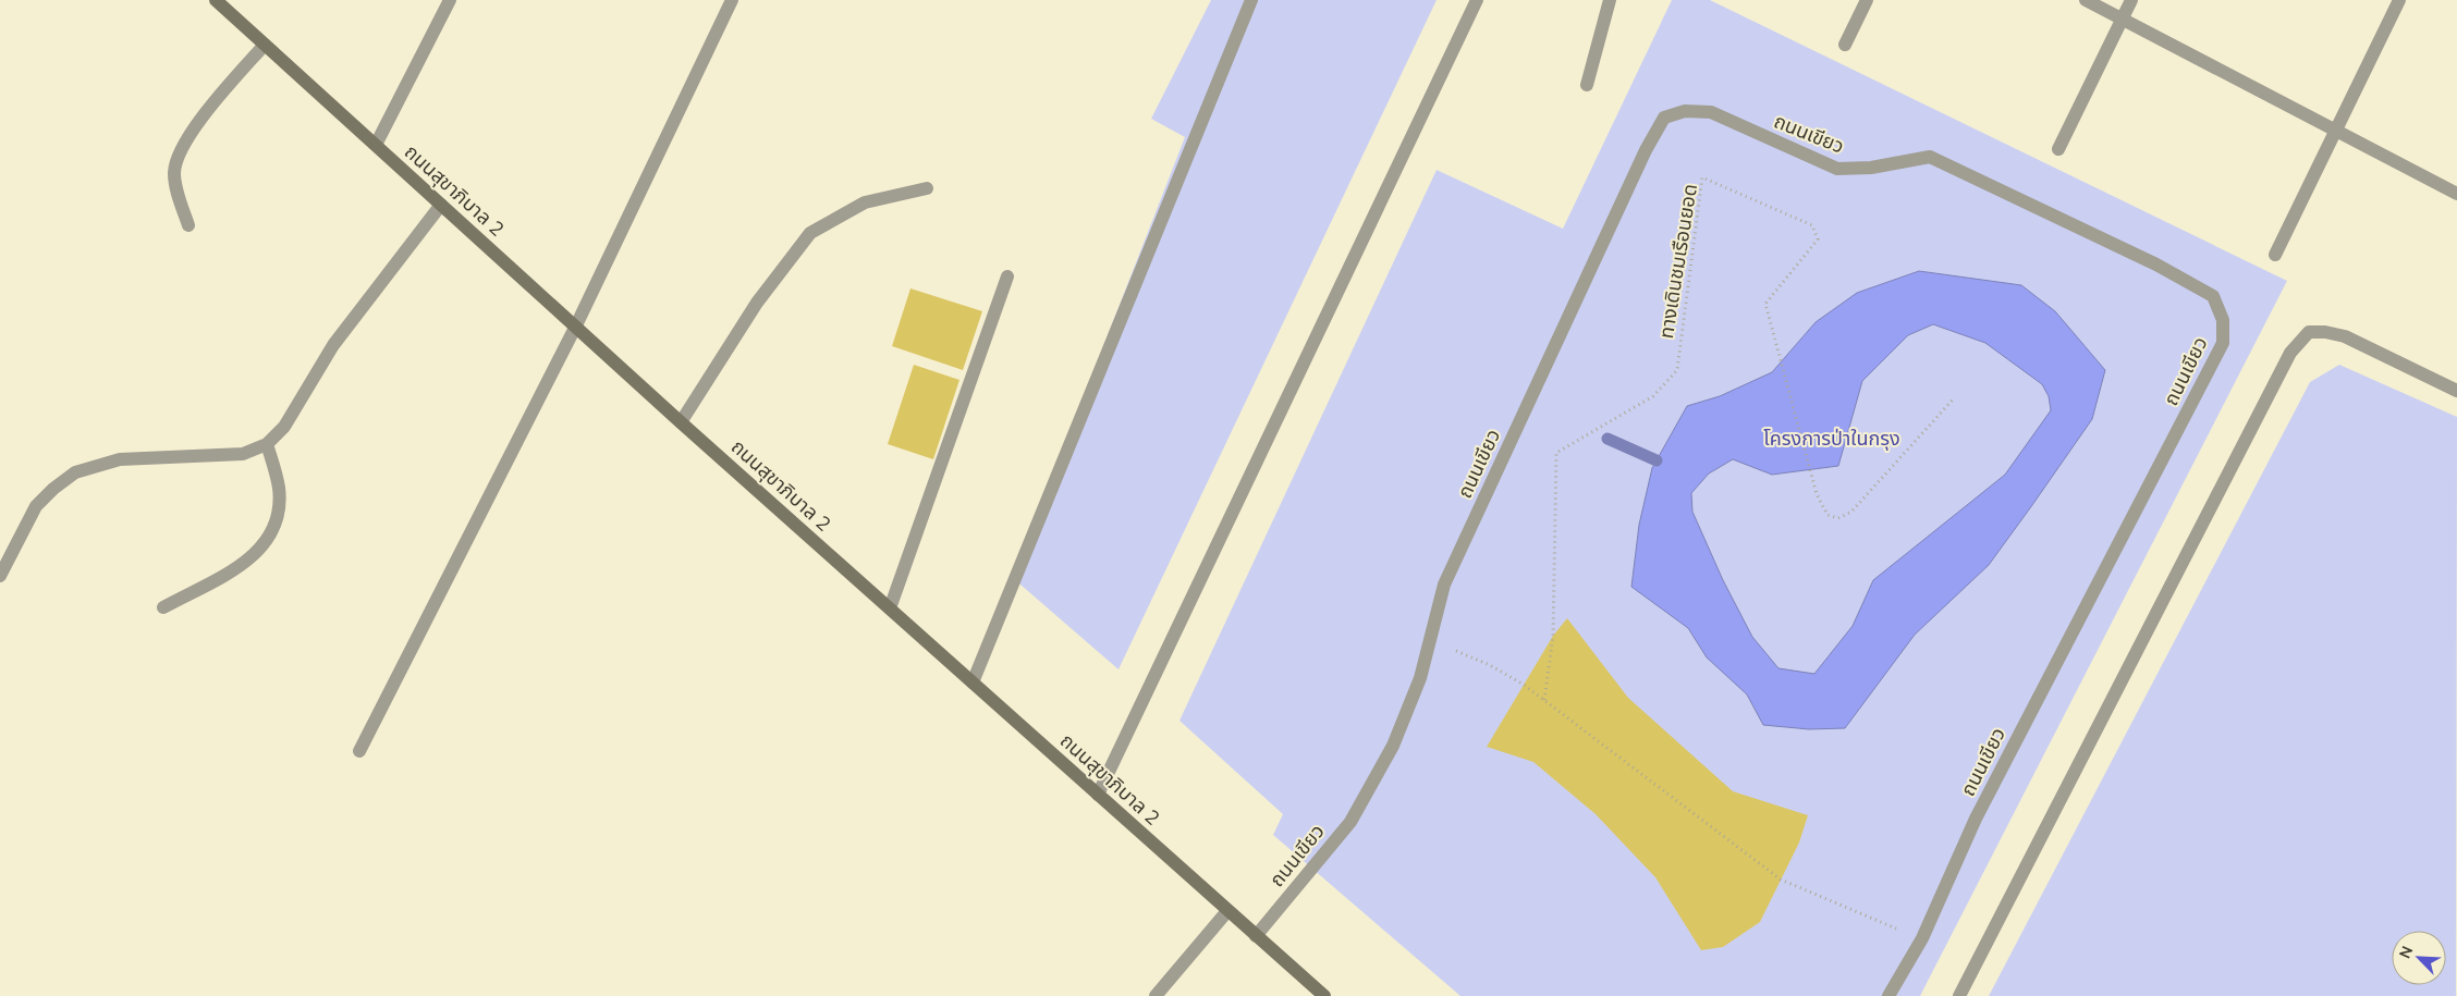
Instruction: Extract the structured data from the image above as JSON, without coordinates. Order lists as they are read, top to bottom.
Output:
{
  "streets": {
    "street": ["ถนนเขียว", "ถนนสุขาภิบาล 2"],
    "path": ["ทางเดินชมเรือนยอด"]
  },
  "crossings": [
    ["ถนนเขียว", "ถนนสุขาภิบาล 2"]
  ],
  "parks": ["โครงการป่าในกรุง"],
  "north": "top left"
}
